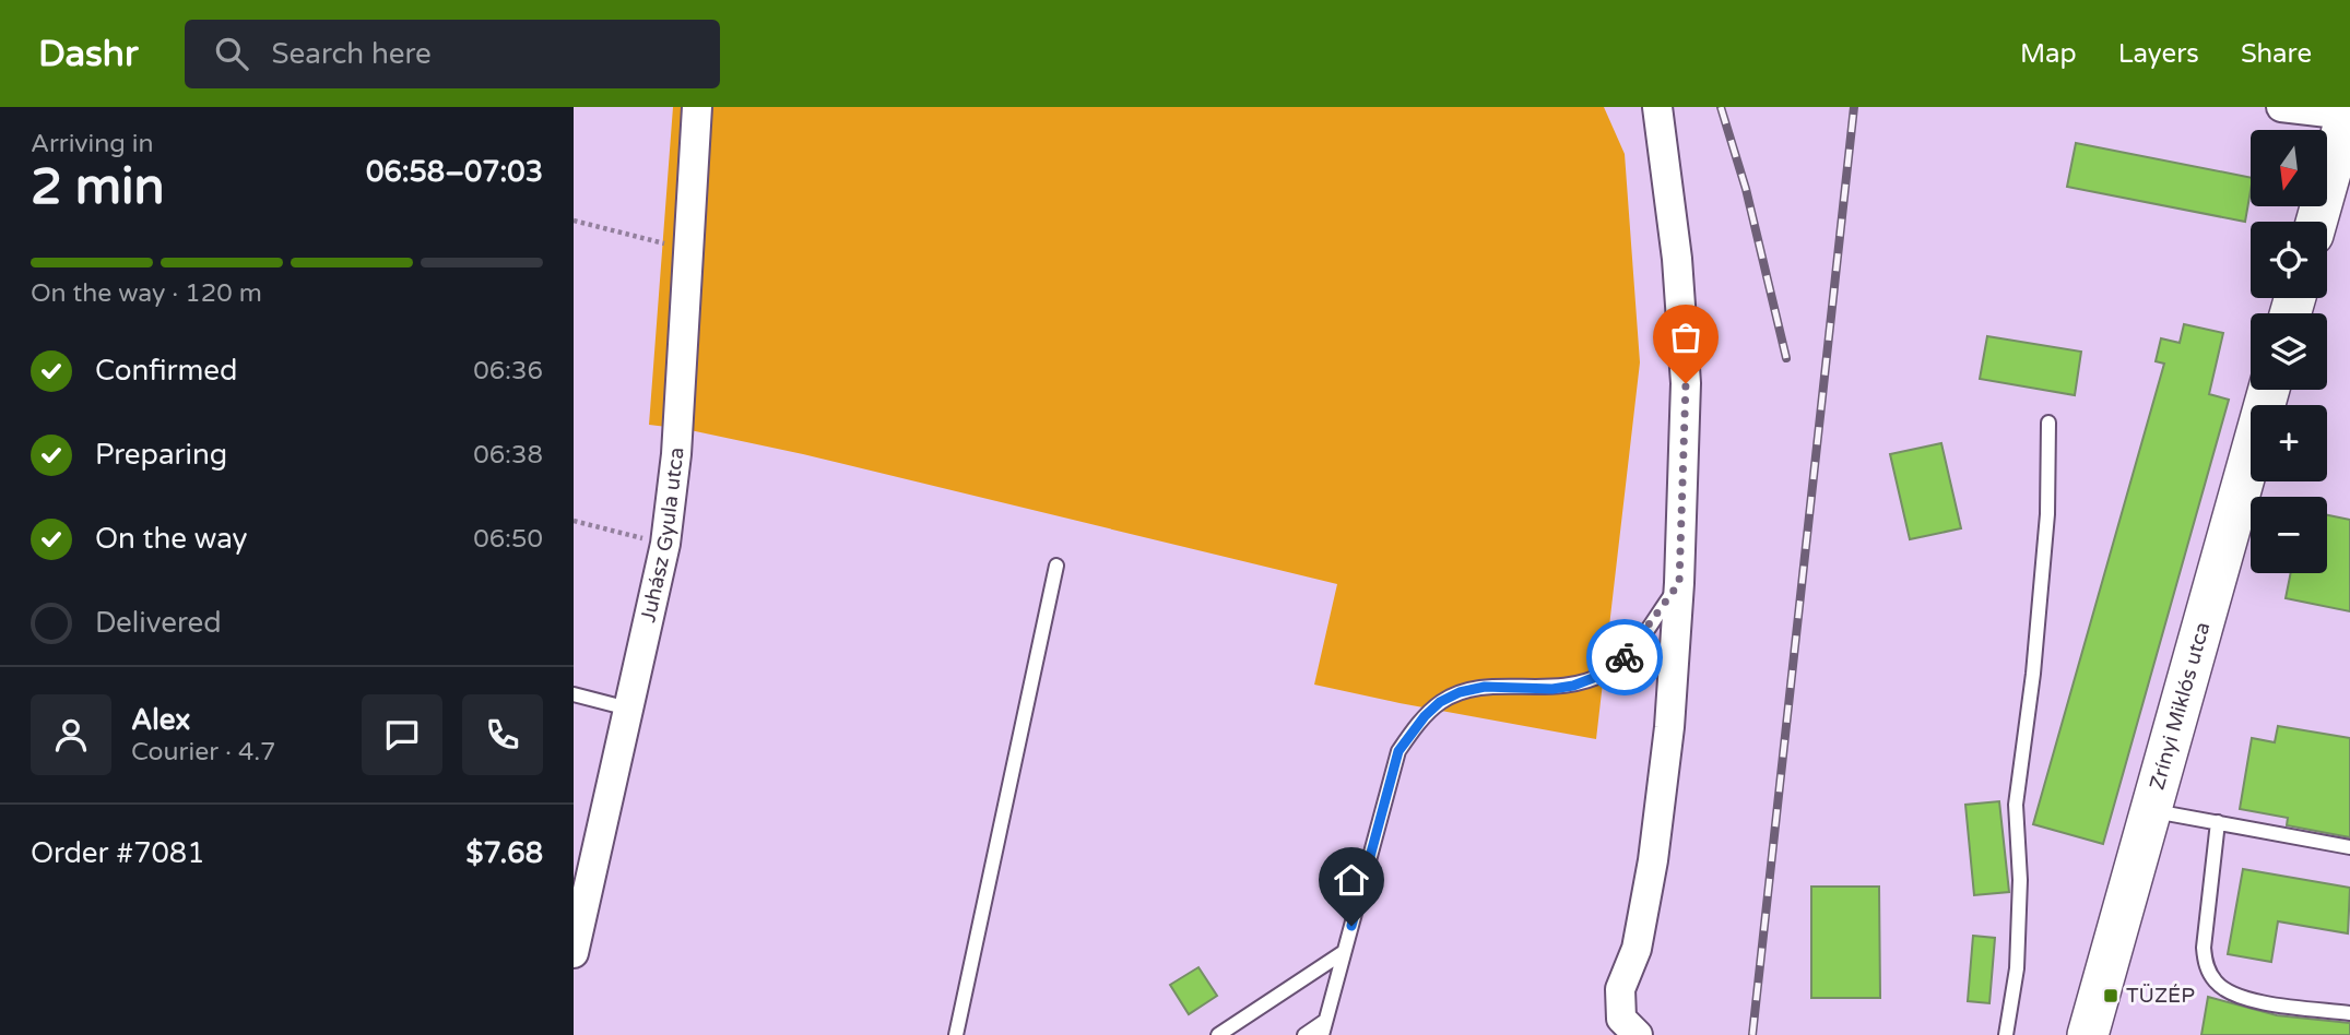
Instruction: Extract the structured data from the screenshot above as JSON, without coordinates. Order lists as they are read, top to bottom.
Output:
{
  "streets": {
    "main road": ["Zrínyi Miklós utca"],
    "street": ["Juhász Gyula utca"]
  },
  "places": {
    "transit": ["TÜZÉP"]
  },
  "north": "bottom",
  "page": {
    "header": "Dashr",
    "search": "Search here",
    "nav": ["Map", "Layers", "Share"],
    "heading": ["2 min", "Arriving in", "06:58–07:03"],
    "panel": [
      "Alex",
      "Courier · 4.7",
      "Order #7081",
      "$7.68"
    ],
    "map_buttons": ["+", "−"],
    "bar": "On the way · 120 m",
    "list": [
      ["Confirmed", "06:36"],
      ["Preparing", "06:38"],
      ["On the way", "06:50"],
      "Delivered"
    ]
  }
}
